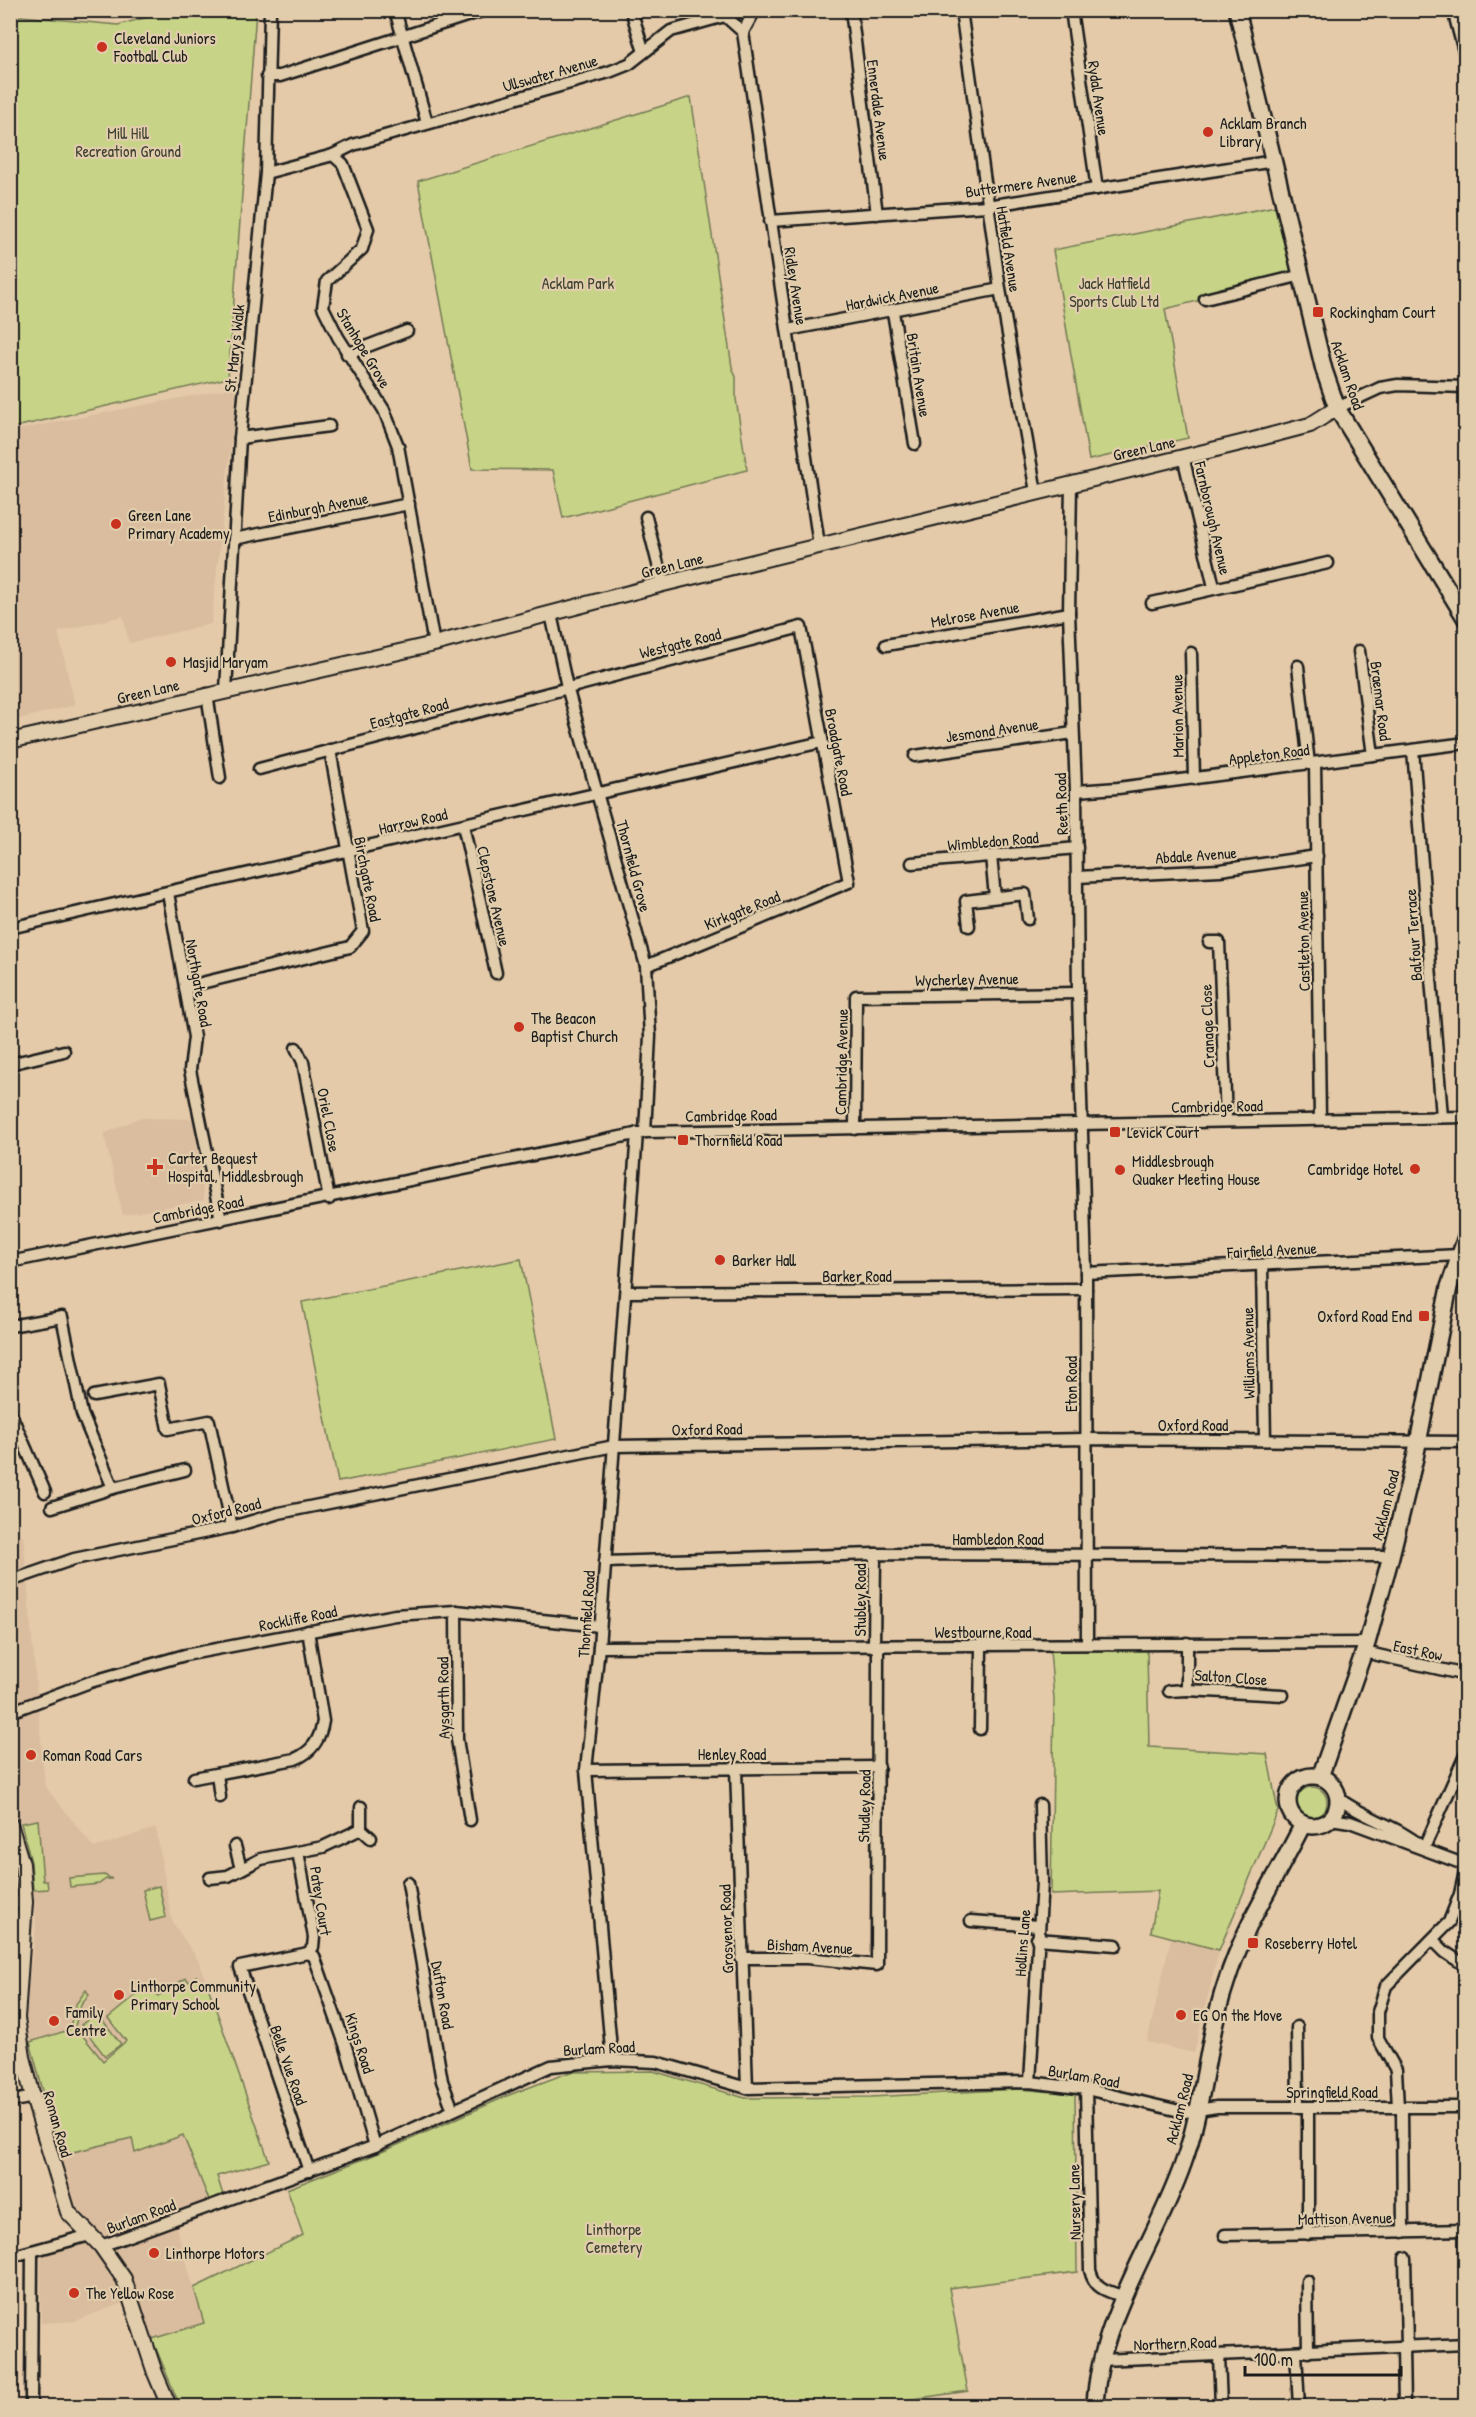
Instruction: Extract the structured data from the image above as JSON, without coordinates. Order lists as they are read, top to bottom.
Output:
{
  "streets": {
    "main road": ["Acklam Road"],
    "street": [
      "Ullswater Avenue",
      "Rydal Avenue",
      "Ennerdale Avenue",
      "Buttermere Avenue",
      "Hatfield Avenue",
      "Ridley Avenue",
      "Hardwick Avenue",
      "St. Mary's Walk",
      "Stanhope Grove",
      "Britain Avenue",
      "Green Lane",
      "Edinburgh Avenue",
      "Farnborough Avenue",
      "Melrose Avenue",
      "Westgate Road",
      "Braemar Road",
      "Eastgate Road",
      "Marion Avenue",
      "Jesmond Avenue",
      "Broadgate Road",
      "Appleton Road",
      "Reeth Road",
      "Harrow Road",
      "Wimbledon Road",
      "Abdale Avenue",
      "Thornfield Grove",
      "Birchgate Road",
      "Clepstone Avenue",
      "Kirkgate Road",
      "Balfour Terrace",
      "Castleton Avenue",
      "Wycherley Avenue",
      "Northgate Road",
      "Cranage Close",
      "Cambridge Avenue",
      "Cambridge Road",
      "Oriel Close",
      "Fairfield Avenue",
      "Barker Road",
      "Williams Avenue",
      "Eton Road",
      "Oxford Road",
      "Hambledon Road",
      "Stubley Road",
      "Thornfield Road",
      "Rockliffe Road",
      "Westbourne Road",
      "East Row",
      "Salton Close",
      "Aysgarth Road",
      "Henley Road",
      "Studley Road",
      "Patey Court",
      "Grosvenor Road",
      "Hollins Lane",
      "Bisham Avenue",
      "Dufton Road",
      "Kings Road",
      "Burlam Road",
      "Belle Vue Road",
      "Springfield Road",
      "Roman Road",
      "Nursery Lane",
      "Mattison Avenue",
      "Northern Road"
    ]
  },
  "crossings": [
    ["Ullswater Avenue", "Stanhope Grove"],
    ["Rydal Avenue", "Buttermere Avenue"],
    ["Ennerdale Avenue", "Buttermere Avenue"],
    ["Buttermere Avenue", "Hatfield Avenue"],
    ["Buttermere Avenue", "Ridley Avenue"],
    ["Buttermere Avenue", "Acklam Road"],
    ["Hatfield Avenue", "Hardwick Avenue"],
    ["Hatfield Avenue", "Green Lane"],
    ["Ridley Avenue", "Hardwick Avenue"],
    ["Ridley Avenue", "Green Lane"],
    ["Hardwick Avenue", "Britain Avenue"],
    ["St. Mary's Walk", "Green Lane"],
    ["St. Mary's Walk", "Edinburgh Avenue"],
    ["Stanhope Grove", "Green Lane"],
    ["Stanhope Grove", "Edinburgh Avenue"],
    ["Acklam Road", "Green Lane"],
    ["Acklam Road", "Fairfield Avenue"],
    ["Acklam Road", "Oxford Road"],
    ["Acklam Road", "Hambledon Road"],
    ["Acklam Road", "Westbourne Road"],
    ["Acklam Road", "East Row"],
    ["Acklam Road", "Burlam Road"],
    ["Acklam Road", "Springfield Road"],
    ["Acklam Road", "Nursery Lane"],
    ["Acklam Road", "Northern Road"],
    ["Green Lane", "Farnborough Avenue"],
    ["Green Lane", "Reeth Road"],
    ["Green Lane", "Thornfield Grove"],
    ["Melrose Avenue", "Reeth Road"],
    ["Westgate Road", "Eastgate Road"],
    ["Westgate Road", "Broadgate Road"],
    ["Westgate Road", "Thornfield Grove"],
    ["Braemar Road", "Appleton Road"],
    ["Eastgate Road", "Thornfield Grove"],
    ["Eastgate Road", "Birchgate Road"],
    ["Marion Avenue", "Appleton Road"],
    ["Jesmond Avenue", "Reeth Road"],
    ["Broadgate Road", "Harrow Road"],
    ["Broadgate Road", "Kirkgate Road"],
    ["Appleton Road", "Reeth Road"],
    ["Appleton Road", "Balfour Terrace"],
    ["Appleton Road", "Castleton Avenue"],
    ["Reeth Road", "Wimbledon Road"],
    ["Reeth Road", "Abdale Avenue"],
    ["Reeth Road", "Wycherley Avenue"],
    ["Reeth Road", "Cambridge Road"],
    ["Reeth Road", "Eton Road"],
    ["Harrow Road", "Thornfield Grove"],
    ["Harrow Road", "Birchgate Road"],
    ["Harrow Road", "Clepstone Avenue"],
    ["Harrow Road", "Northgate Road"],
    ["Abdale Avenue", "Castleton Avenue"],
    ["Thornfield Grove", "Kirkgate Road"],
    ["Thornfield Grove", "Cambridge Road"],
    ["Thornfield Grove", "Thornfield Road"],
    ["Birchgate Road", "Northgate Road"],
    ["Balfour Terrace", "Cambridge Road"],
    ["Castleton Avenue", "Cambridge Road"],
    ["Wycherley Avenue", "Cambridge Avenue"],
    ["Northgate Road", "Cambridge Road"],
    ["Cranage Close", "Cambridge Road"],
    ["Cambridge Avenue", "Cambridge Road"],
    ["Cambridge Road", "Oriel Close"],
    ["Cambridge Road", "Eton Road"],
    ["Cambridge Road", "Thornfield Road"],
    ["Fairfield Avenue", "Williams Avenue"],
    ["Fairfield Avenue", "Eton Road"],
    ["Barker Road", "Eton Road"],
    ["Barker Road", "Thornfield Road"],
    ["Williams Avenue", "Oxford Road"],
    ["Eton Road", "Oxford Road"],
    ["Eton Road", "Hambledon Road"],
    ["Eton Road", "Westbourne Road"],
    ["Oxford Road", "Thornfield Road"],
    ["Hambledon Road", "Stubley Road"],
    ["Hambledon Road", "Thornfield Road"],
    ["Stubley Road", "Westbourne Road"],
    ["Stubley Road", "Studley Road"],
    ["Thornfield Road", "Rockliffe Road"],
    ["Thornfield Road", "Westbourne Road"],
    ["Thornfield Road", "Henley Road"],
    ["Thornfield Road", "Burlam Road"],
    ["Rockliffe Road", "Aysgarth Road"],
    ["Westbourne Road", "East Row"],
    ["Westbourne Road", "Salton Close"],
    ["Westbourne Road", "Studley Road"],
    ["Henley Road", "Studley Road"],
    ["Henley Road", "Grosvenor Road"],
    ["Studley Road", "Bisham Avenue"],
    ["Patey Court", "Kings Road"],
    ["Patey Court", "Belle Vue Road"],
    ["Grosvenor Road", "Bisham Avenue"],
    ["Grosvenor Road", "Burlam Road"],
    ["Hollins Lane", "Burlam Road"],
    ["Dufton Road", "Burlam Road"],
    ["Kings Road", "Burlam Road"],
    ["Kings Road", "Belle Vue Road"],
    ["Burlam Road", "Belle Vue Road"],
    ["Burlam Road", "Springfield Road"],
    ["Burlam Road", "Roman Road"],
    ["Burlam Road", "Nursery Lane"]
  ],
  "parks": [
    "Mill Hill Recreation Ground",
    "Acklam Park",
    "Jack Hatfield Sports Club Ltd",
    "Linthorpe Cemetery"
  ],
  "places": {
    "other": [
      "Cleveland Juniors Football Club",
      "Acklam Branch Library",
      "Green Lane Primary Academy",
      "Masjid Maryam",
      "The Beacon Baptist Church",
      "Cambridge Hotel",
      "Middlesbrough Quaker Meeting House",
      "Barker Hall",
      "Roman Road Cars",
      "Linthorpe Community Primary School",
      "EG On the Move",
      "Family Centre",
      "Linthorpe Motors",
      "The Yellow Rose"
    ],
    "transit": [
      "Rockingham Court",
      "Levick Court",
      "Thornfield Road",
      "Oxford Road End",
      "Roseberry Hotel"
    ],
    "health": ["Carter Bequest Hospital, Middlesbrough"]
  },
  "scale_bar": "100 m"
}
